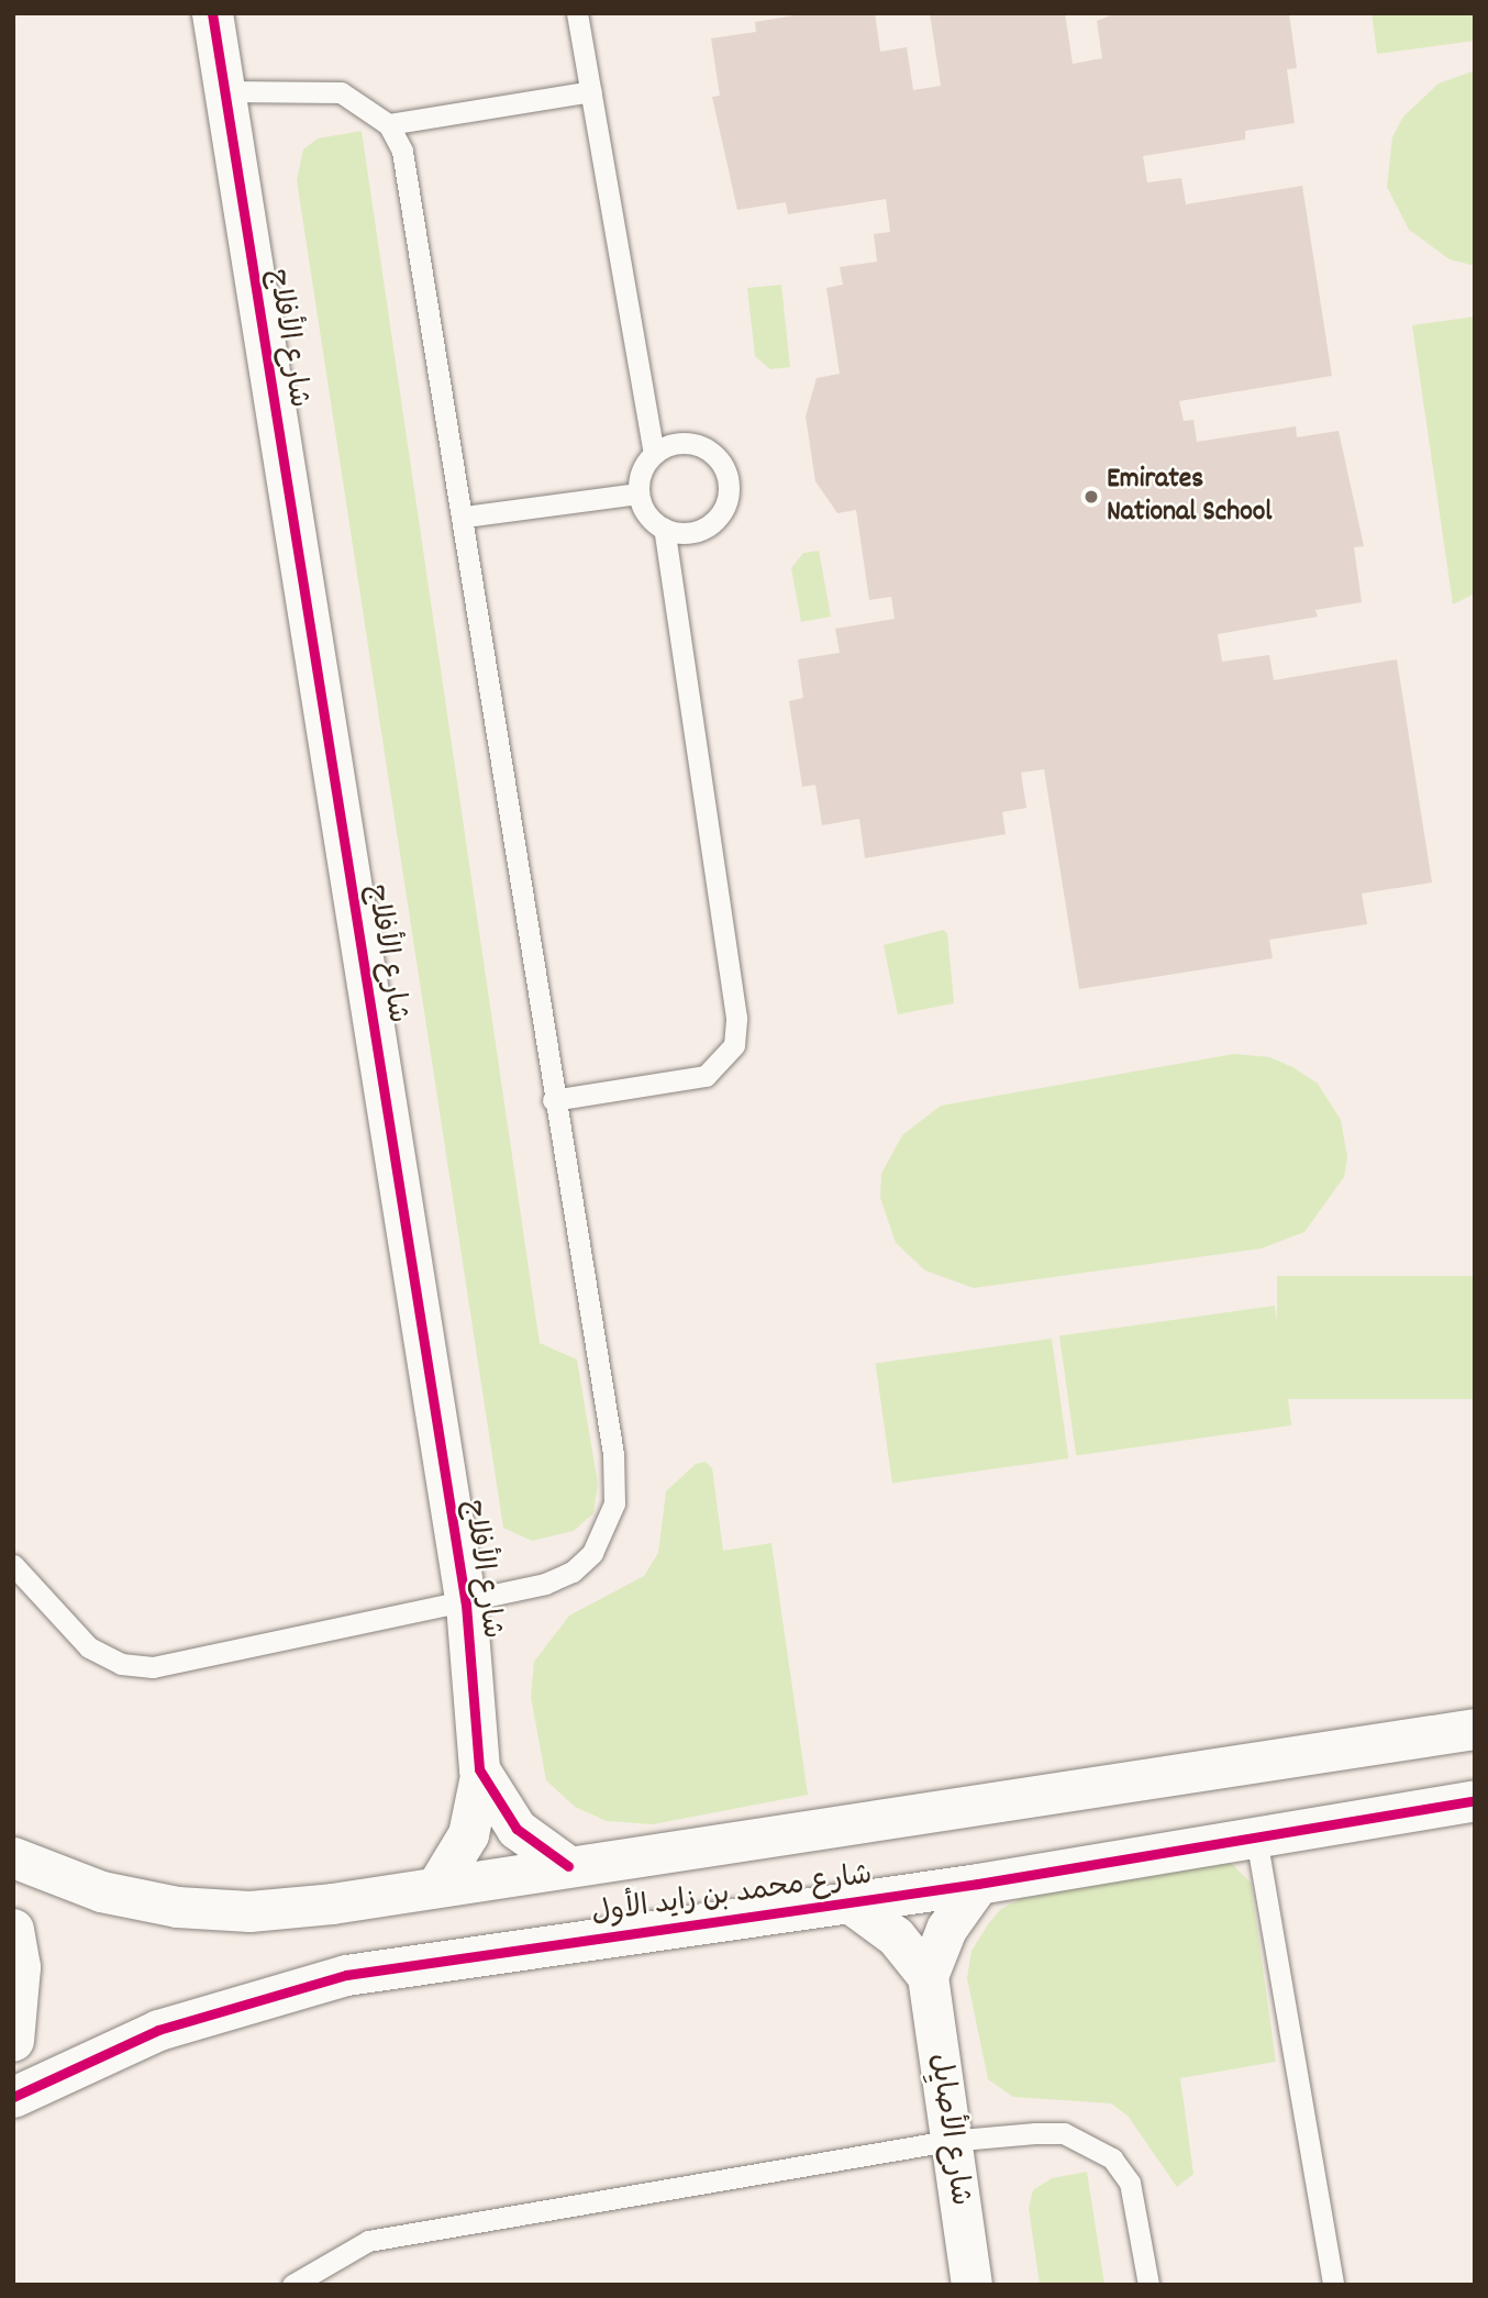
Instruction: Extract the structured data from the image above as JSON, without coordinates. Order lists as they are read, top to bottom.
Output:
{
  "streets": {
    "street": ["شارع الأفلاج", "شارع محمد بن زايد الأول", "شارع الأصايِل"]
  },
  "crossings": [
    ["شارع الأفلاج", "شارع محمد بن زايد الأول"]
  ],
  "places": ["Emirates National School"]
}
